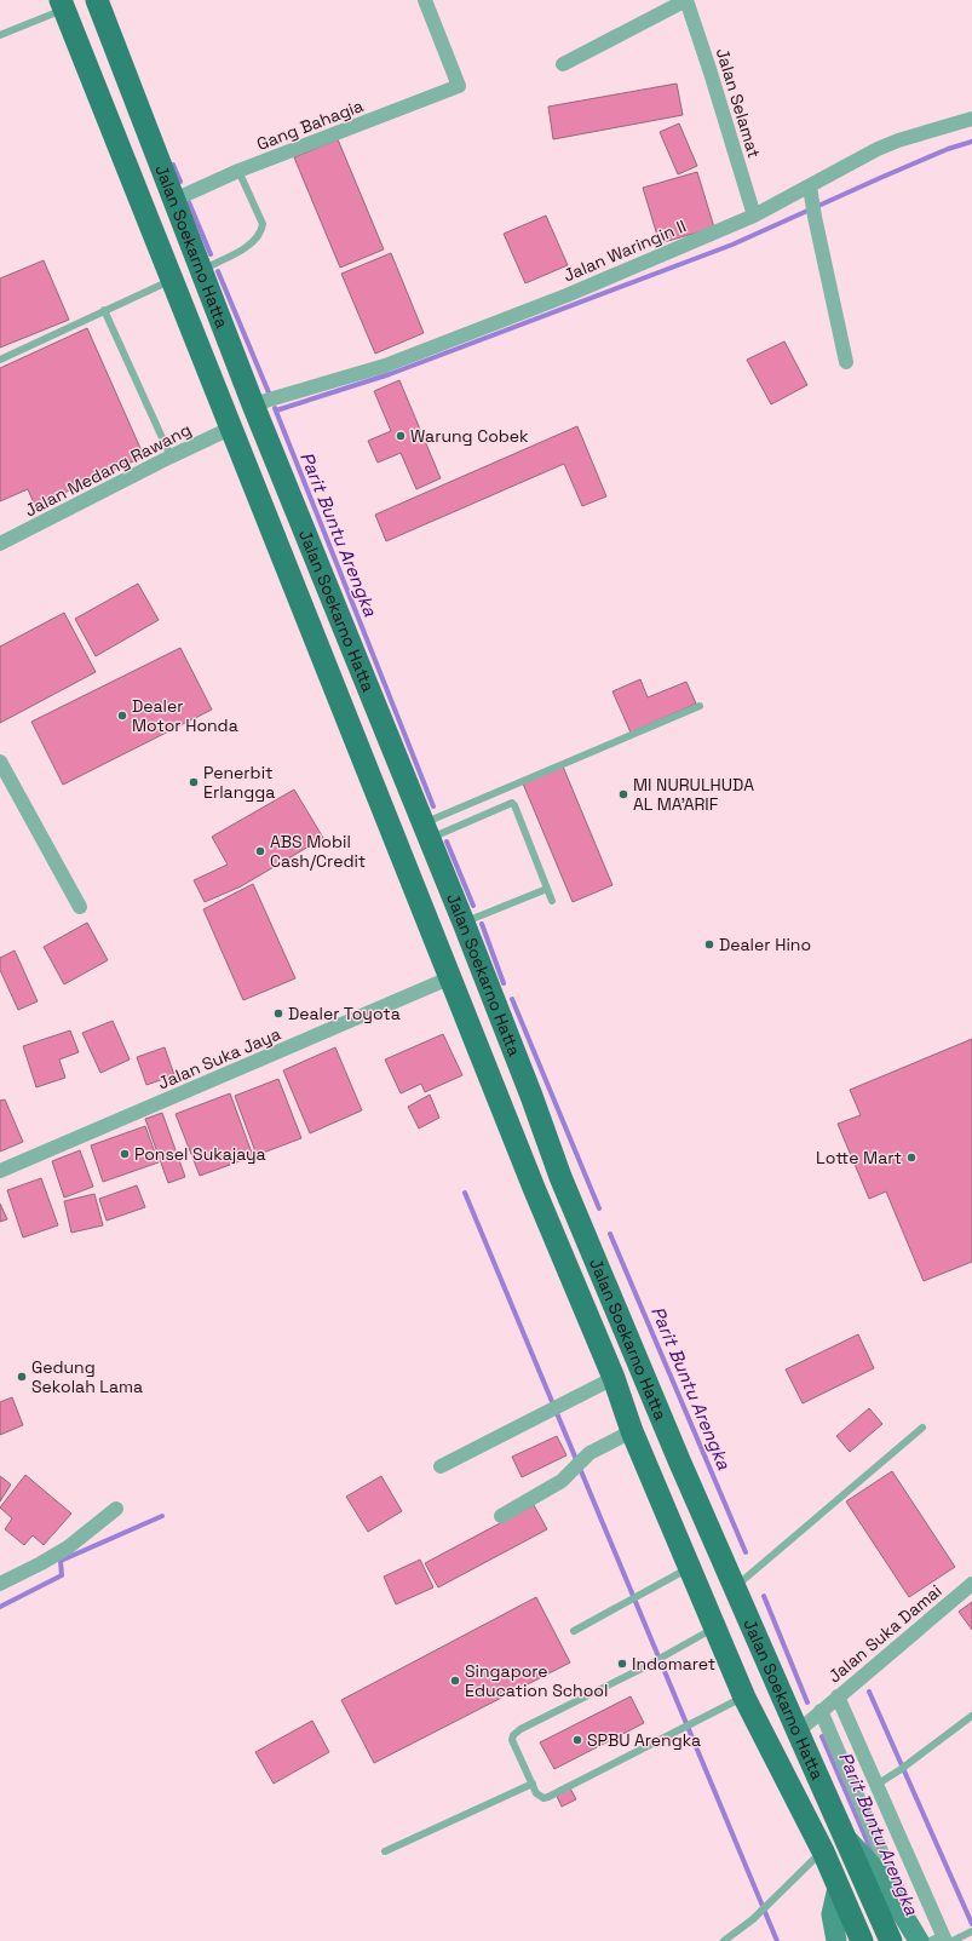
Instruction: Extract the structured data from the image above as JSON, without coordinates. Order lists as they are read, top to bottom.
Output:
{
  "streets": {
    "main road": ["Jalan Soekarno Hatta"],
    "street": [
      "Jalan Selamat",
      "Gang Bahagia",
      "Jalan Waringin II",
      "Jalan Medang Rawang",
      "Jalan Suka Jaya",
      "Jalan Suka Damai"
    ]
  },
  "crossings": [
    ["Jalan Selamat", "Jalan Waringin II"],
    ["Gang Bahagia", "Jalan Soekarno Hatta"],
    ["Jalan Soekarno Hatta", "Jalan Waringin II"],
    ["Jalan Soekarno Hatta", "Jalan Medang Rawang"],
    ["Jalan Soekarno Hatta", "Jalan Suka Jaya"],
    ["Jalan Soekarno Hatta", "Jalan Suka Damai"]
  ],
  "water": ["Parit Buntu Arengka"],
  "places": [
    "Warung Cobek",
    "Dealer Motor Honda",
    "Penerbit Erlangga",
    "MI NURULHUDA AL MA'ARIF",
    "ABS Mobil Cash/Credit",
    "Dealer Hino",
    "Dealer Toyota",
    "Ponsel Sukajaya",
    "Lotte Mart",
    "Gedung Sekolah Lama",
    "Indomaret",
    "Singapore Education School",
    "SPBU Arengka"
  ]
}
